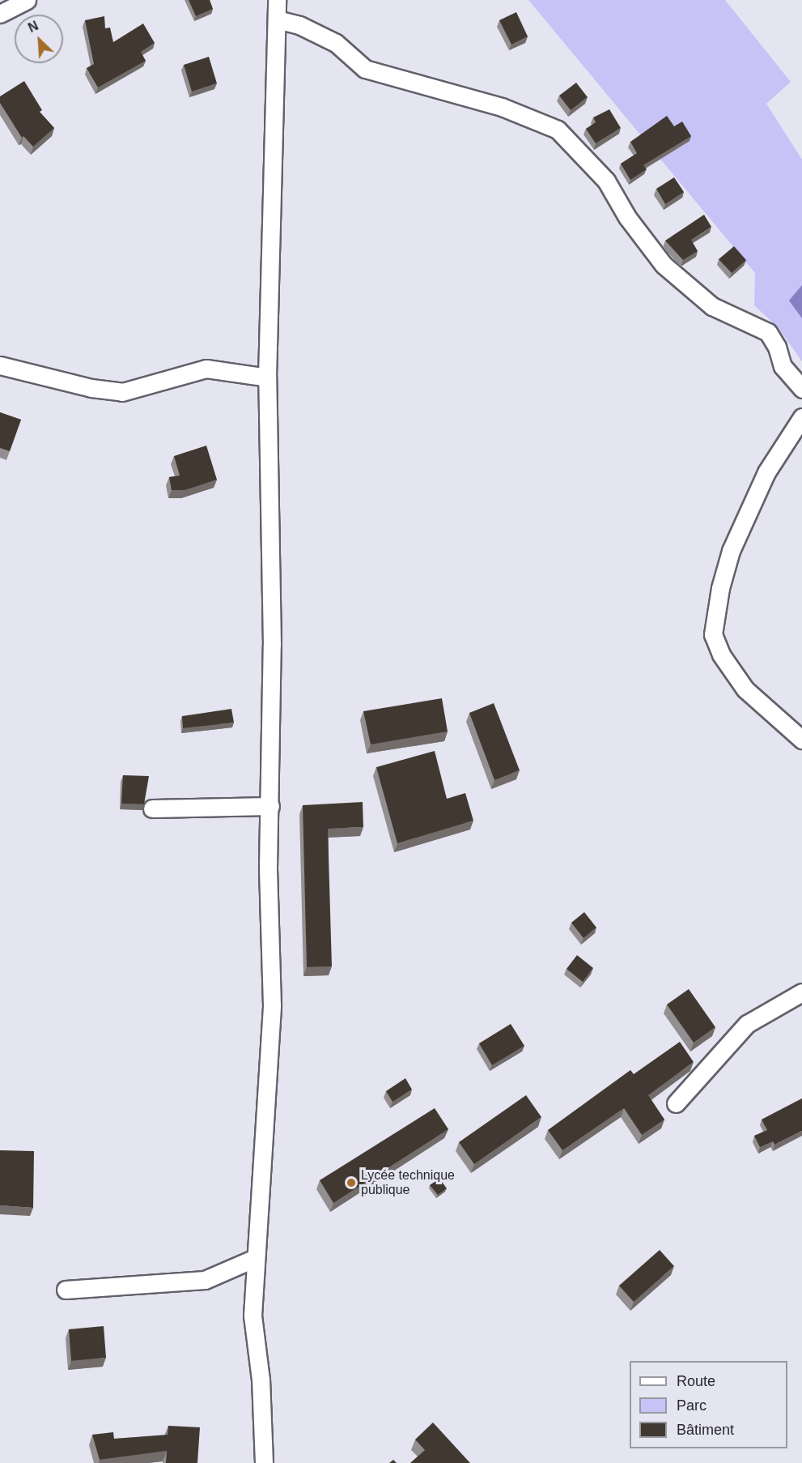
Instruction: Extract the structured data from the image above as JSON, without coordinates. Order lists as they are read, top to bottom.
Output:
{
  "places": ["Lycée technique publique"],
  "legend": ["Route", "Parc", "Bâtiment"],
  "north": "top left"
}
